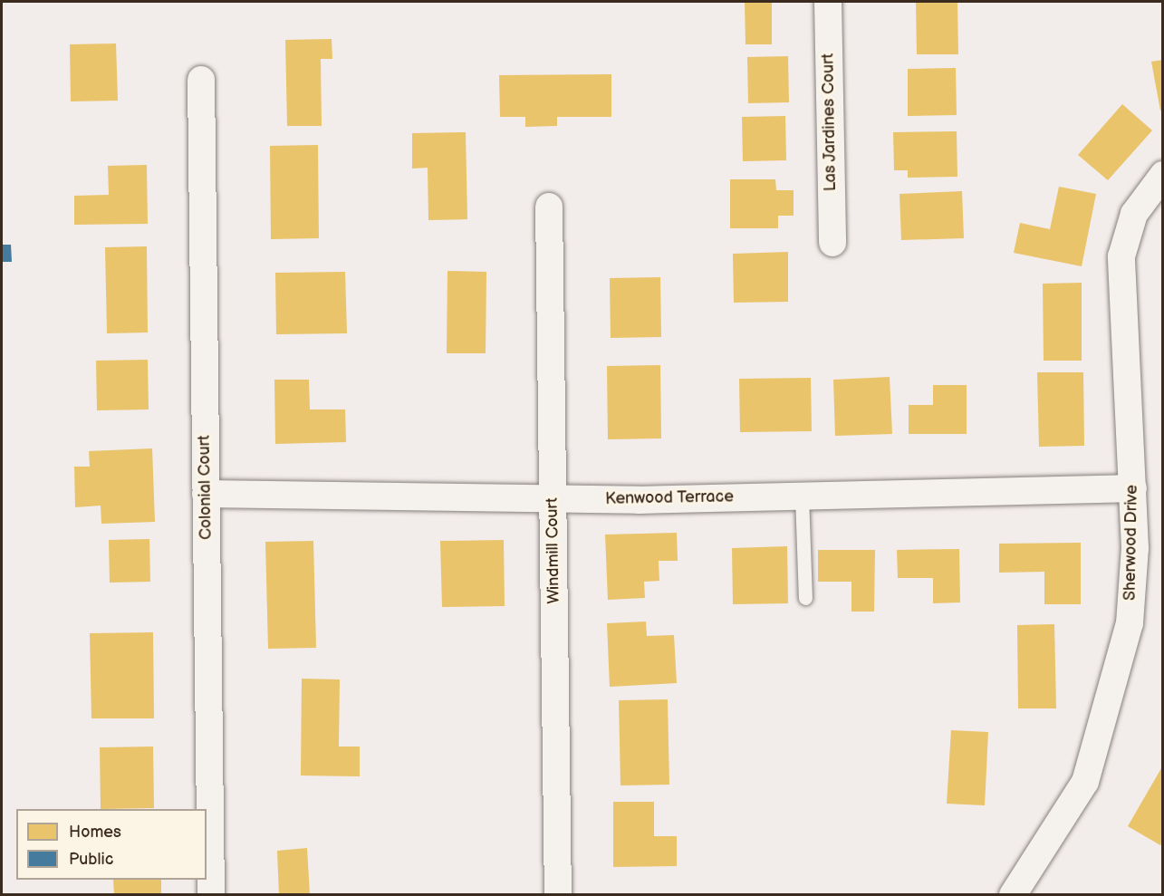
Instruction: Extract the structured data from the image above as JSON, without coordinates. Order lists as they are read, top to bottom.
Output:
{
  "streets": {
    "street": [
      "Las Jardines Court",
      "Colonial Court",
      "Kenwood Terrace",
      "Sherwood Drive",
      "Windmill Court"
    ]
  },
  "crossings": [
    ["Colonial Court", "Kenwood Terrace"],
    ["Kenwood Terrace", "Sherwood Drive"],
    ["Kenwood Terrace", "Windmill Court"]
  ],
  "legend": ["Homes", "Public"]
}
